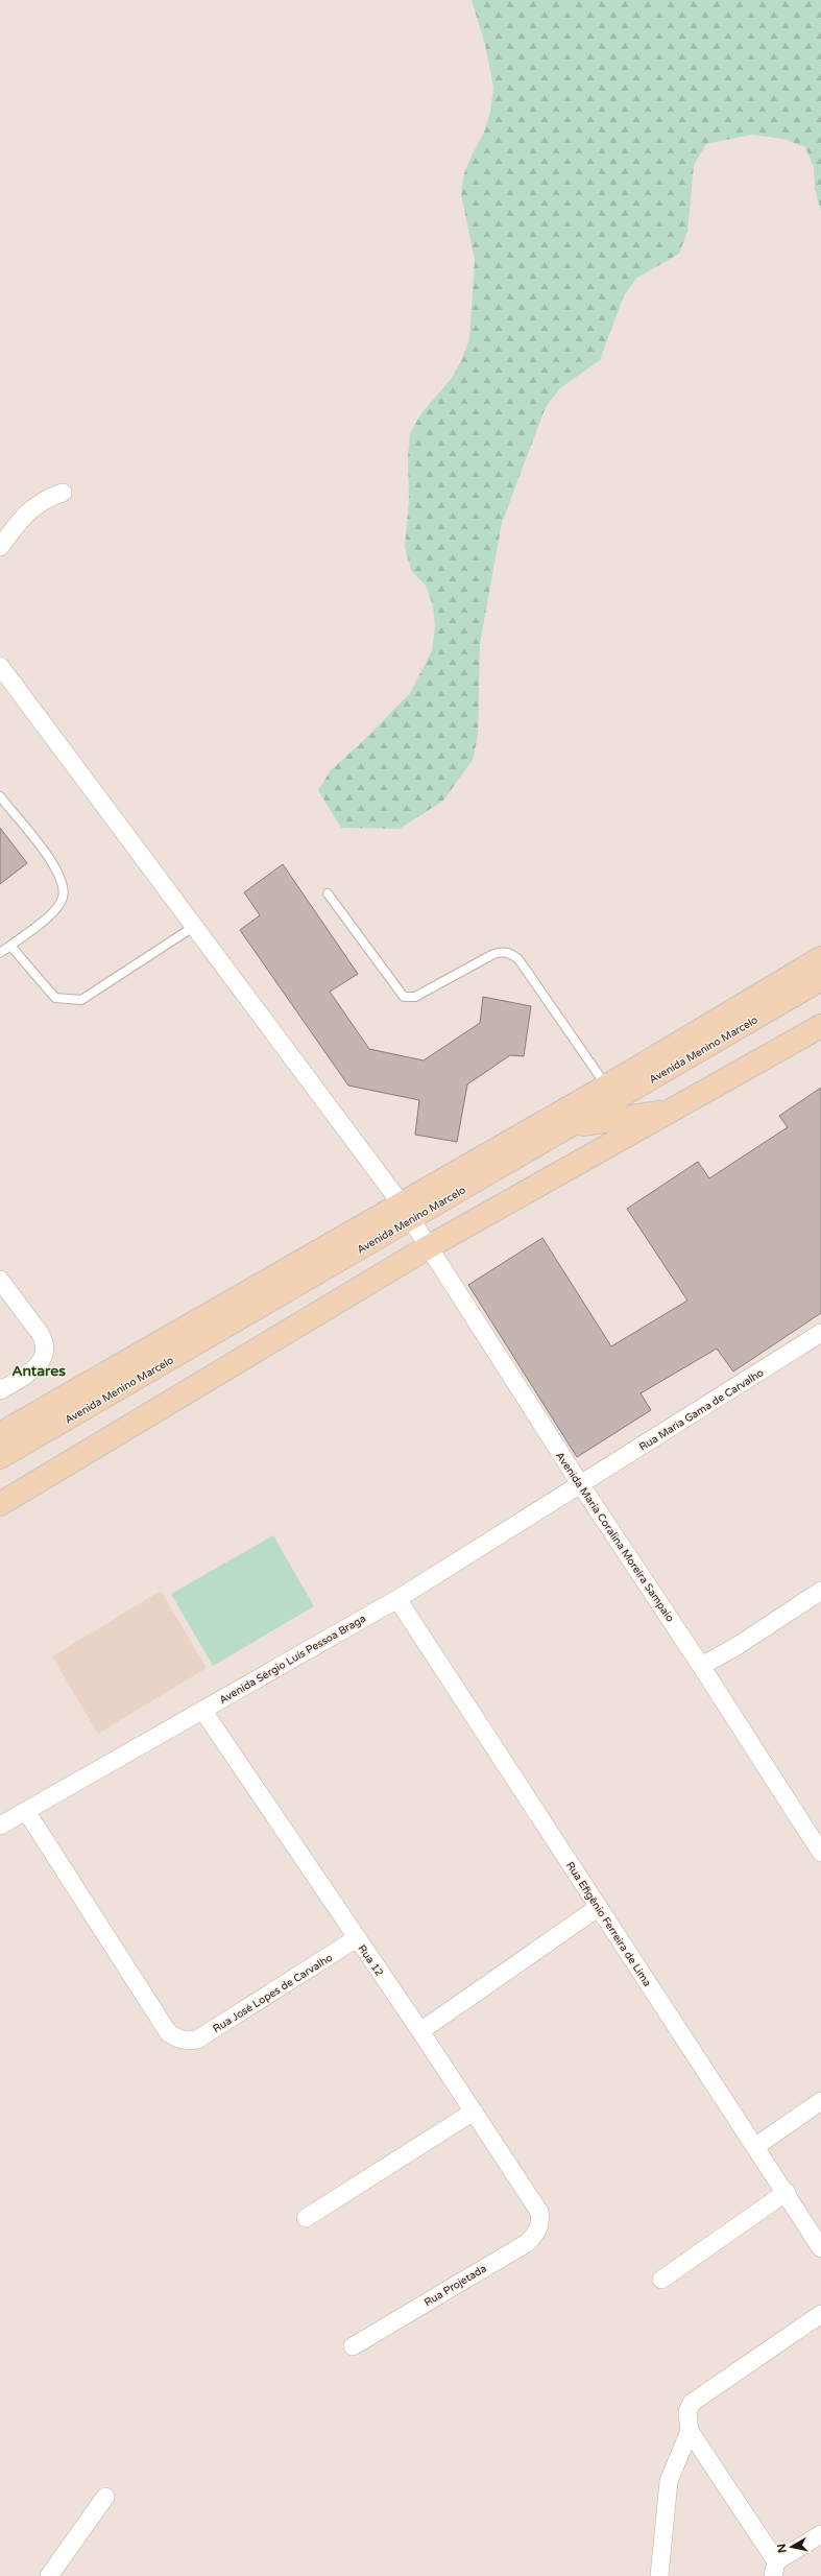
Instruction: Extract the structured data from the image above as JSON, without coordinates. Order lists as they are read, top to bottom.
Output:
{
  "streets": {
    "main road": ["Avenida Menino Marcelo"],
    "street": [
      "Rua Maria Gama de Carvalho",
      "Avenida Maria Coralina Moreira Sampaio",
      "Avenida Sérgio Luís Pessoa Braga",
      "Rua Efigênio Ferreira de Lima",
      "Rua 12",
      "Rua José Lopes de Carvalho",
      "Rua Projetada"
    ]
  },
  "crossings": [
    ["Avenida Menino Marcelo", "Avenida Maria Coralina Moreira Sampaio"],
    ["Rua Maria Gama de Carvalho", "Avenida Maria Coralina Moreira Sampaio"],
    ["Rua Maria Gama de Carvalho", "Avenida Sérgio Luís Pessoa Braga"],
    ["Avenida Maria Coralina Moreira Sampaio", "Avenida Sérgio Luís Pessoa Braga"],
    ["Avenida Sérgio Luís Pessoa Braga", "Rua Efigênio Ferreira de Lima"],
    ["Avenida Sérgio Luís Pessoa Braga", "Rua 12"],
    ["Avenida Sérgio Luís Pessoa Braga", "Rua José Lopes de Carvalho"],
    ["Rua 12", "Rua José Lopes de Carvalho"],
    ["Rua 12", "Rua Projetada"]
  ],
  "districts": ["Antares"],
  "north": "left"
}
